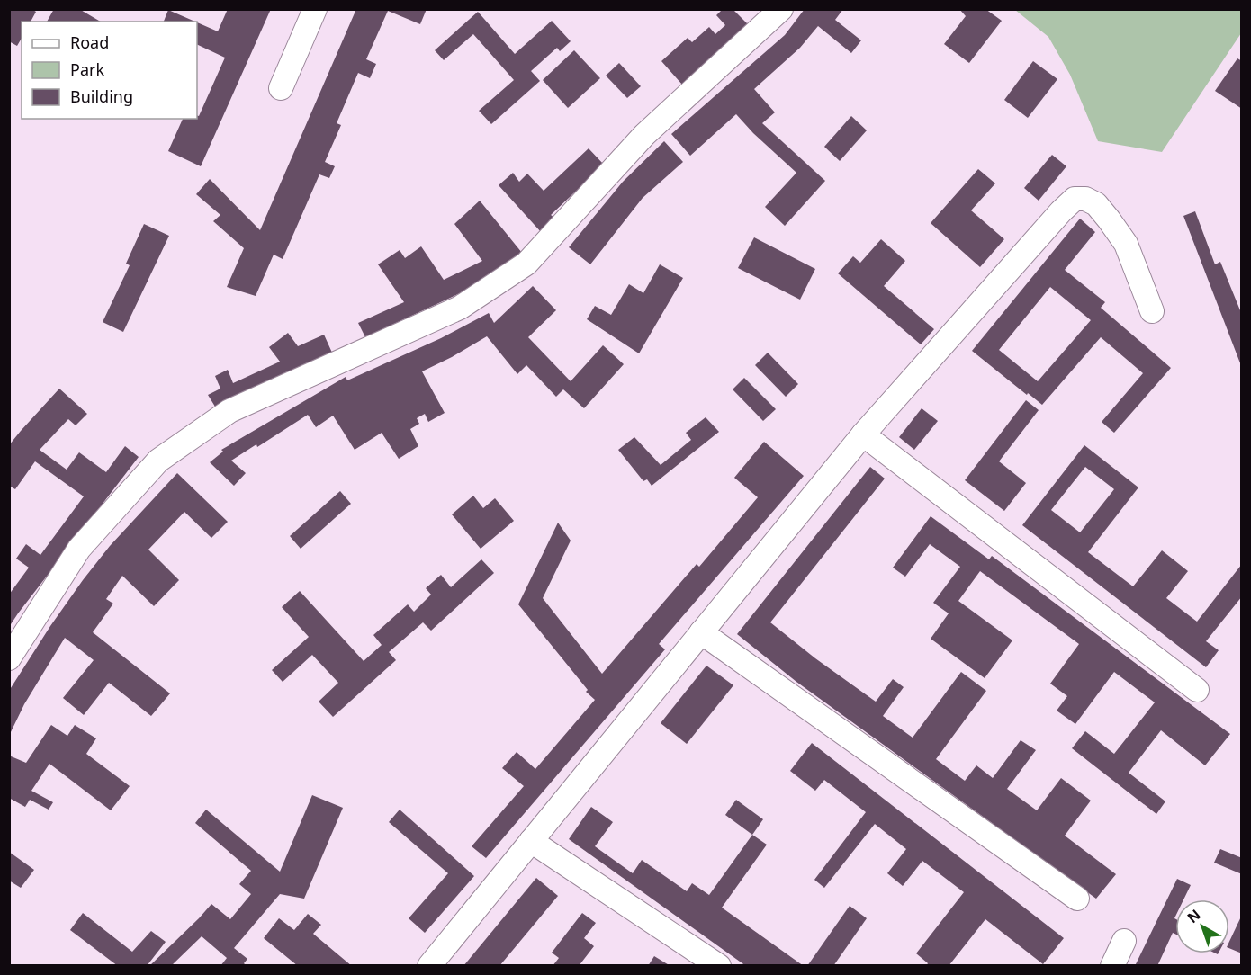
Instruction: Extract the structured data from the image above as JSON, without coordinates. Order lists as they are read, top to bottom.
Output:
{
  "legend": ["Road", "Park", "Building"],
  "north": "top left"
}
